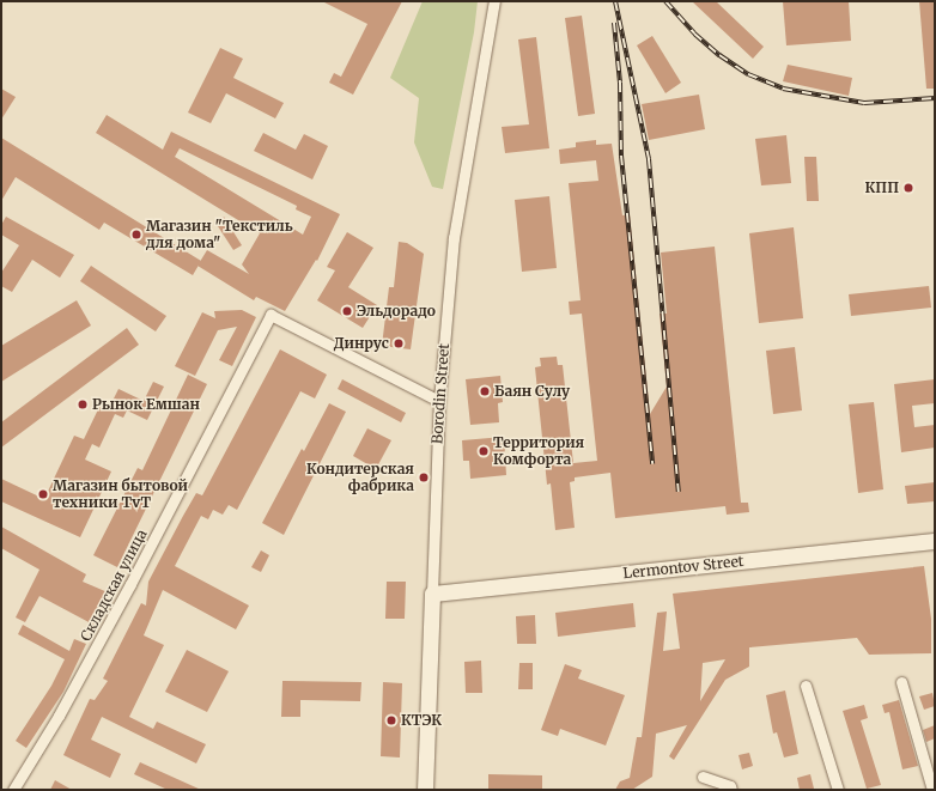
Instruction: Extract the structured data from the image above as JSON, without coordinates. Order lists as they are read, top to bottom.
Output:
{
  "streets": {
    "street": ["Borodin Street", "Lermontov Street", "Складская улица"]
  },
  "crossings": [
    ["Borodin Street", "Lermontov Street"],
    ["Borodin Street", "Складская улица"]
  ],
  "places": [
    "КПП",
    "Магазин \"Текстиль для дома\"",
    "Эльдорадо",
    "Динрус",
    "Баян Сулу",
    "Рынок Емшан",
    "Территория Комфорта",
    "Кондитерская фабрика",
    "Магазин бытовой техники TvT",
    "КТЭК"
  ]
}
